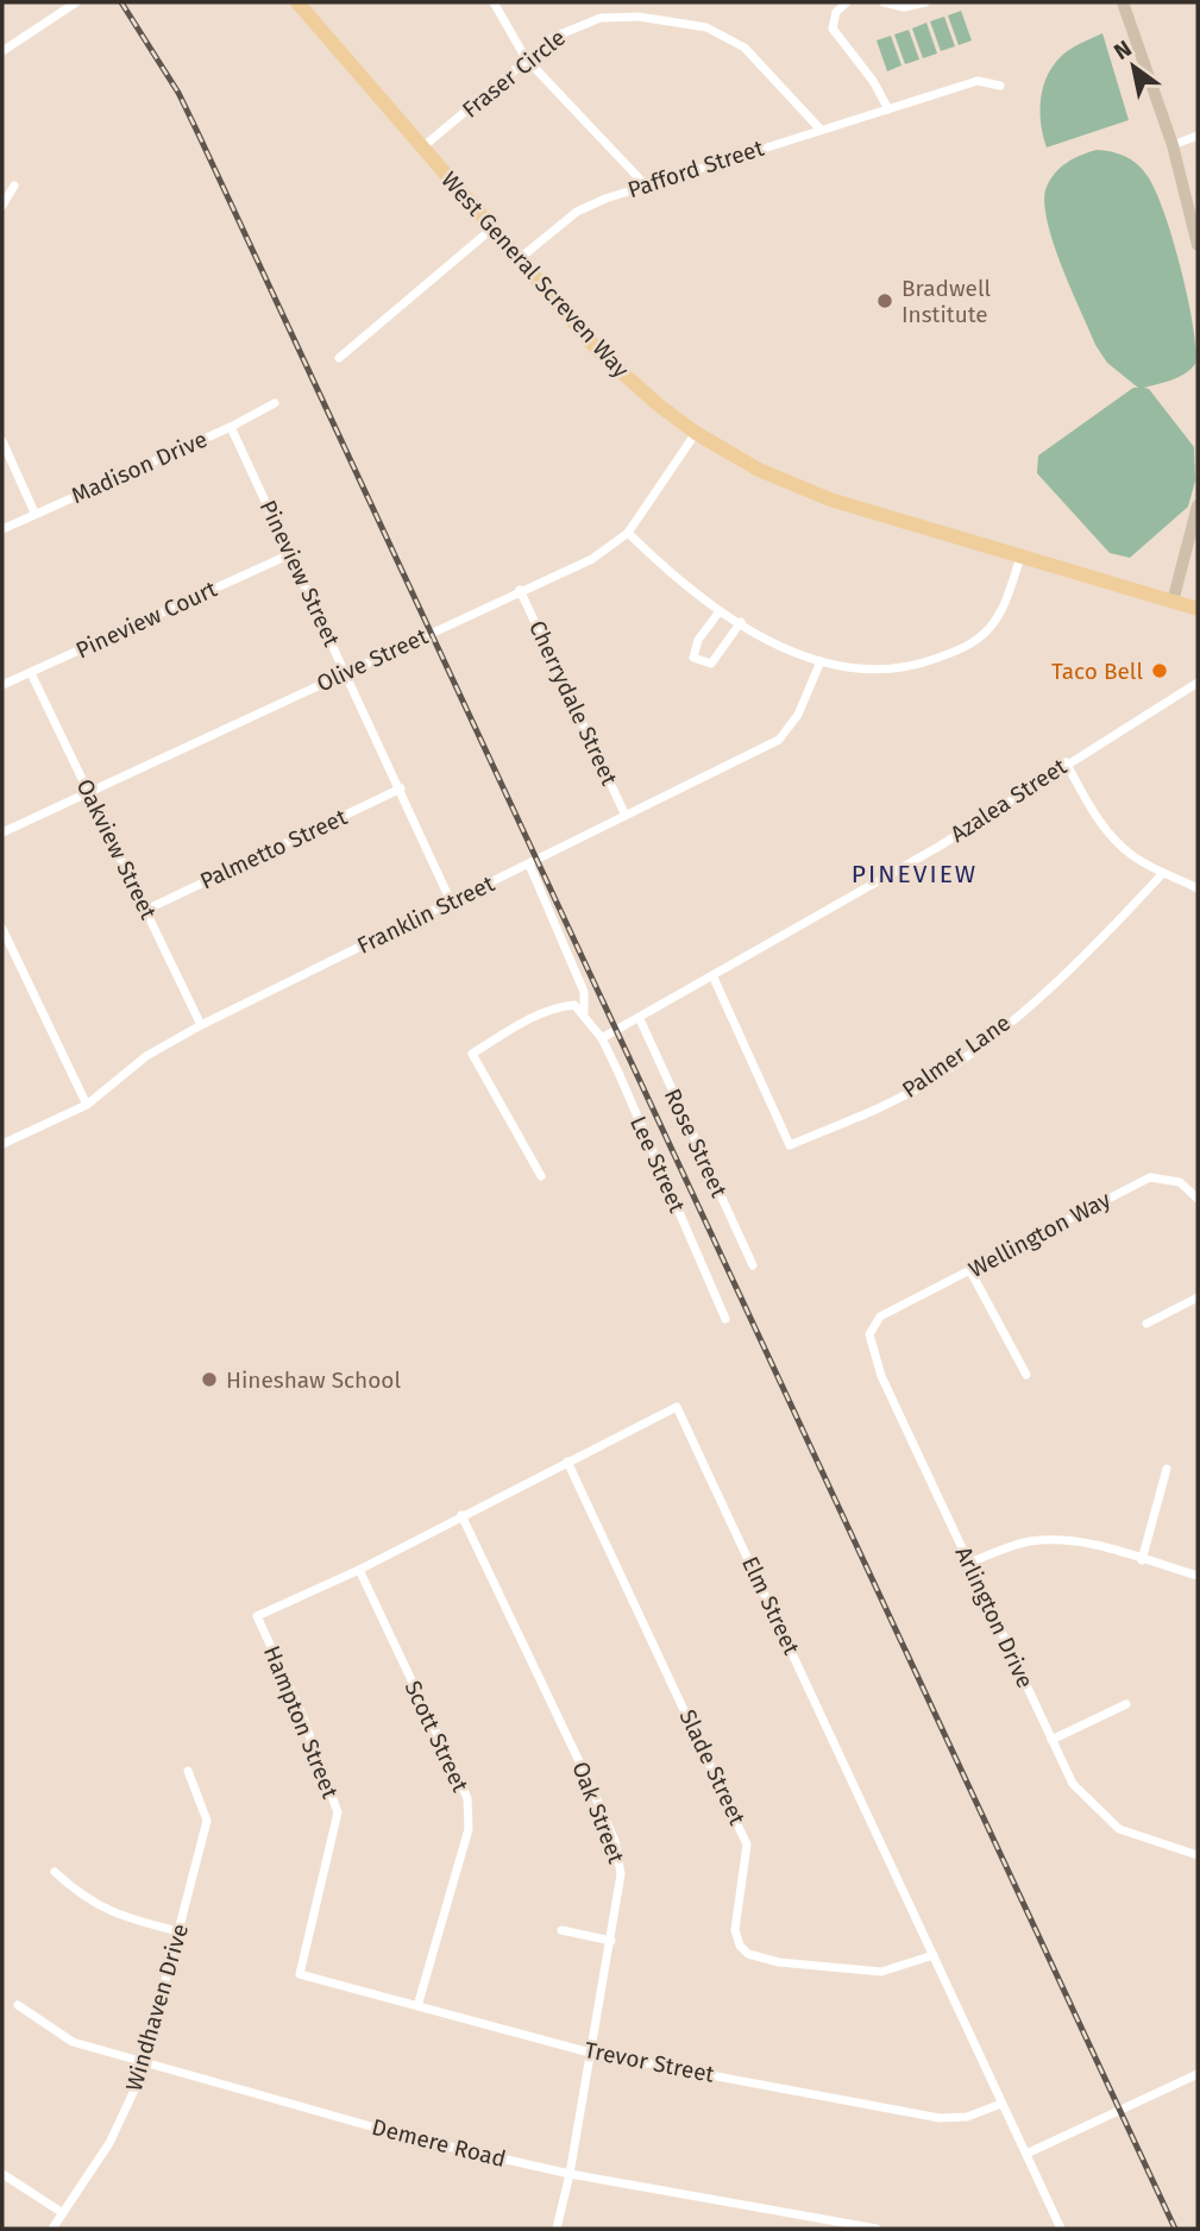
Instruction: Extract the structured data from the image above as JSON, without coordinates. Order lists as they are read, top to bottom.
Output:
{
  "streets": {
    "main road": ["West General Screven Way"],
    "street": [
      "Fraser Circle",
      "Pafford Street",
      "Madison Drive",
      "Pineview Street",
      "Pineview Court",
      "Olive Street",
      "Cherrydale Street",
      "Azalea Street",
      "Oakview Street",
      "Palmetto Street",
      "Franklin Street",
      "Palmer Lane",
      "Rose Street",
      "Lee Street",
      "Wellington Way",
      "Elm Street",
      "Arlington Drive",
      "Hampton Street",
      "Scott Street",
      "Slade Street",
      "Oak Street",
      "Windhaven Drive",
      "Trevor Street",
      "Demere Road"
    ]
  },
  "crossings": [
    ["Fraser Circle", "Pafford Street"],
    ["Fraser Circle", "West General Screven Way"],
    ["Pafford Street", "West General Screven Way"],
    ["West General Screven Way", "Olive Street"],
    ["Madison Drive", "Pineview Street"],
    ["Pineview Street", "Pineview Court"],
    ["Pineview Street", "Olive Street"],
    ["Pineview Street", "Palmetto Street"],
    ["Pineview Street", "Franklin Street"],
    ["Pineview Court", "Oakview Street"],
    ["Olive Street", "Cherrydale Street"],
    ["Olive Street", "Oakview Street"],
    ["Cherrydale Street", "Franklin Street"],
    ["Azalea Street", "Palmer Lane"],
    ["Azalea Street", "Rose Street"],
    ["Azalea Street", "Lee Street"],
    ["Oakview Street", "Palmetto Street"],
    ["Oakview Street", "Franklin Street"],
    ["Franklin Street", "Lee Street"],
    ["Wellington Way", "Arlington Drive"],
    ["Elm Street", "Hampton Street"],
    ["Elm Street", "Scott Street"],
    ["Elm Street", "Slade Street"],
    ["Elm Street", "Oak Street"],
    ["Elm Street", "Trevor Street"],
    ["Hampton Street", "Trevor Street"],
    ["Scott Street", "Trevor Street"],
    ["Oak Street", "Trevor Street"],
    ["Oak Street", "Demere Road"],
    ["Windhaven Drive", "Demere Road"]
  ],
  "districts": ["PINEVIEW"],
  "places": ["Bradwell Institute", "Taco Bell", "Hineshaw School"],
  "north": "top left"
}
